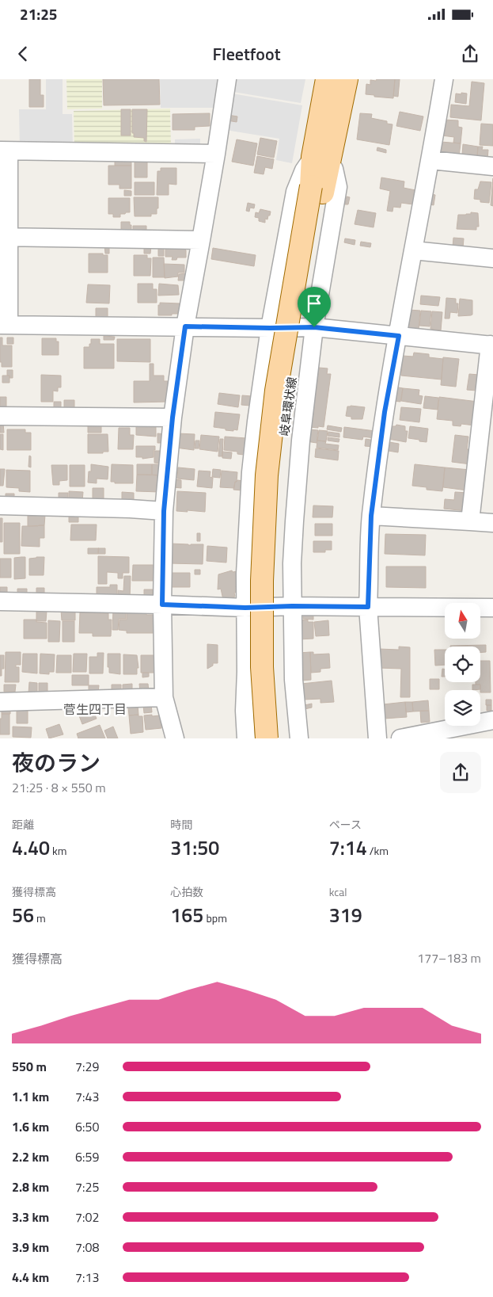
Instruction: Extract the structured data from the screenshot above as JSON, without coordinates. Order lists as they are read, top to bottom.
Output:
{
  "streets": {
    "main road": ["岐阜環状線"]
  },
  "districts": ["菅生四丁目"],
  "north": "top",
  "page": {
    "status": "21:25",
    "header": "Fleetfoot",
    "heading": ["夜のラン", "21:25 · 8 × 550 m"],
    "stats": [
      ["距離", "4.40 km"],
      ["時間", "31:50"],
      ["ペース", "7:14 /km"],
      ["獲得標高", "56 m"],
      ["心拍数", "165 bpm"],
      ["kcal", "319"]
    ],
    "chart": ["獲得標高", "177–183 m"],
    "list": [
      {
        "name": "550 m",
        "note": "7:29"
      },
      {
        "name": "1.1 km",
        "note": "7:43"
      },
      {
        "name": "1.6 km",
        "note": "6:50"
      },
      {
        "name": "2.2 km",
        "note": "6:59"
      },
      {
        "name": "2.8 km",
        "note": "7:25"
      },
      {
        "name": "3.3 km",
        "note": "7:02"
      },
      {
        "name": "3.9 km",
        "note": "7:08"
      },
      {
        "name": "4.4 km",
        "note": "7:13"
      }
    ]
  }
}
